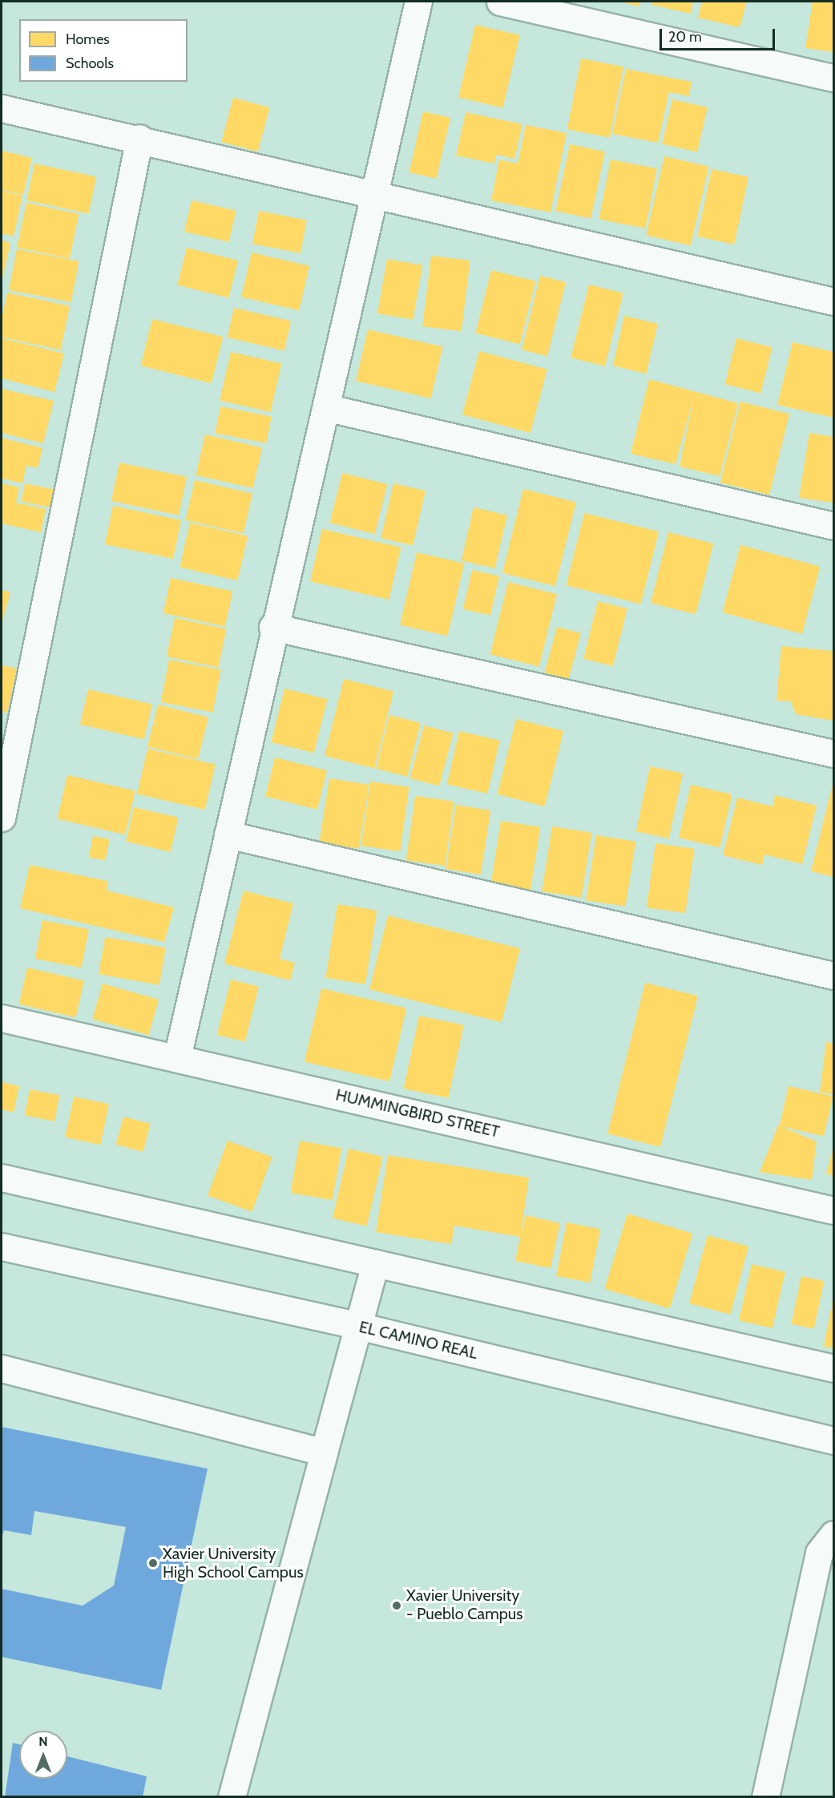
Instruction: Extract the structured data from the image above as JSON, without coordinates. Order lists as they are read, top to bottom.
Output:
{
  "streets": {
    "street": ["HUMMINGBIRD STREET", "EL CAMINO REAL"]
  },
  "places": ["Xavier University High School Campus", "Xavier University - Pueblo Campus"],
  "legend": ["Homes", "Schools"],
  "scale_bar": "20 m",
  "north": "top"
}
